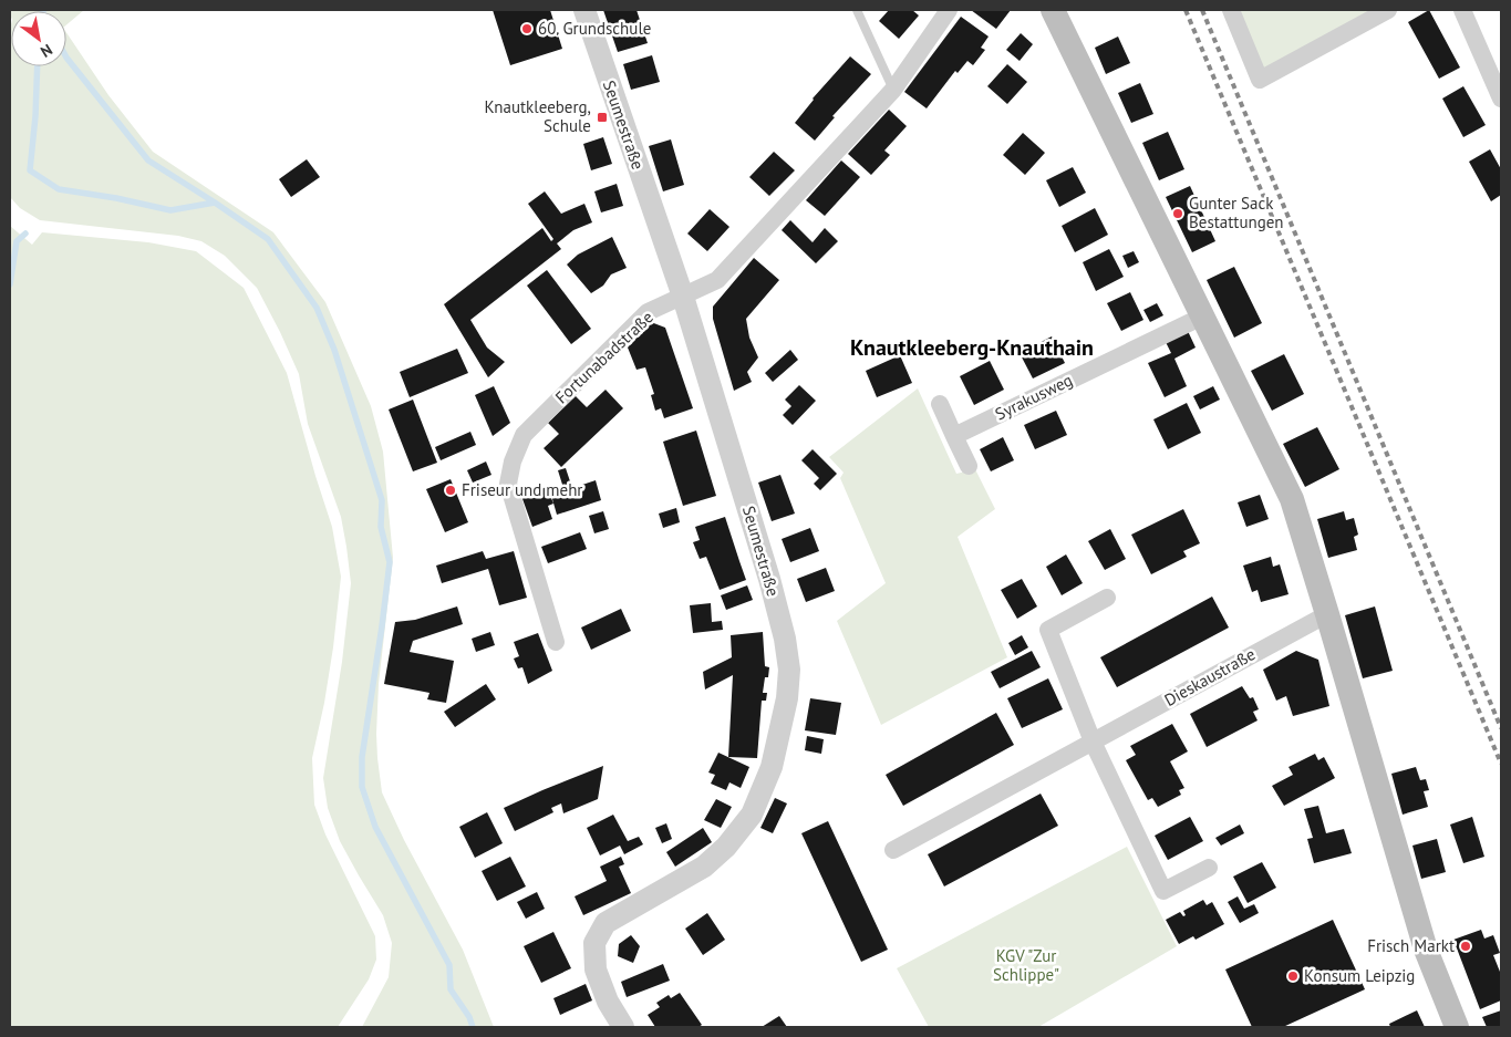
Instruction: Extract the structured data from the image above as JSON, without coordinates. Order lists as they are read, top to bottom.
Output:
{
  "streets": {
    "street": [
      "Seumestraße",
      "Fortunabadstraße",
      "Syrakusweg",
      "Dieskaustraße"
    ]
  },
  "crossings": [
    ["Seumestraße", "Fortunabadstraße"]
  ],
  "districts": ["Knautkleeberg-Knauthain"],
  "parks": ["KGV \"Zur Schlippe\""],
  "places": {
    "other": [
      "60. Grundschule",
      "Gunter Sack Bestattungen",
      "Friseur und mehr",
      "Frisch Markt",
      "Konsum Leipzig"
    ],
    "transit": ["Knautkleeberg, Schule"]
  },
  "north": "bottom right"
}
